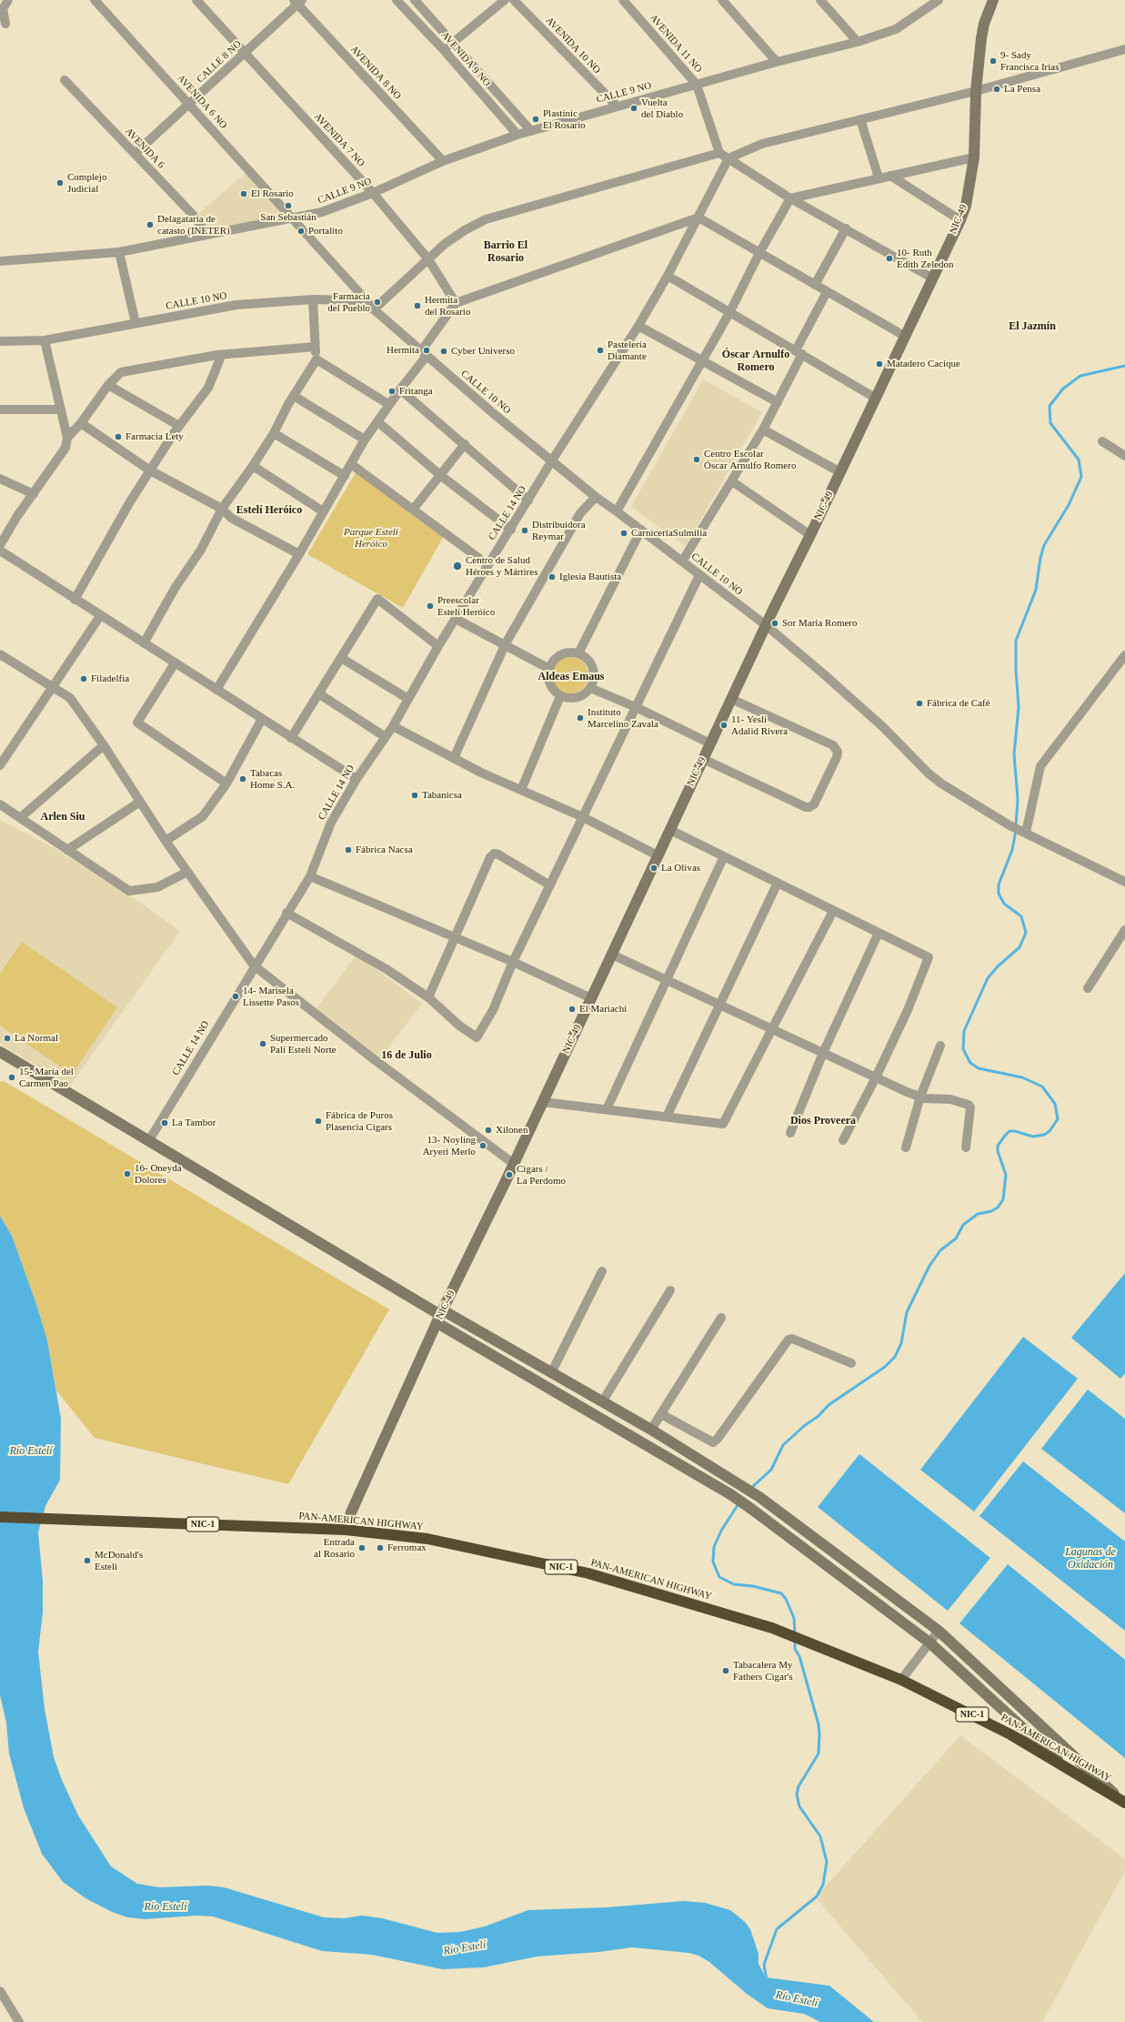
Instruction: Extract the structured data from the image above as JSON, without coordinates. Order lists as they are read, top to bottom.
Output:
{
  "streets": {
    "highway": ["PAN-AMERICAN HIGHWAY", "NIC-1"],
    "street": [
      "AVENIDA 11 NO",
      "AVENIDA 10 NO",
      "AVENIDA 9 NO",
      "CALLE 8 NO",
      "AVENIDA 8 NO",
      "CALLE 9 NO",
      "AVENIDA 6 NO",
      "AVENIDA 7 NO",
      "AVENIDA 6",
      "NIC-49",
      "CALLE 10 NO",
      "CALLE 14 NO"
    ]
  },
  "crossings": [
    ["AVENIDA 11 NO", "CALLE 9 NO"],
    ["AVENIDA 10 NO", "CALLE 9 NO"],
    ["AVENIDA 9 NO", "CALLE 9 NO"],
    ["CALLE 8 NO", "AVENIDA 8 NO"],
    ["CALLE 8 NO", "AVENIDA 6 NO"],
    ["CALLE 8 NO", "AVENIDA 7 NO"],
    ["CALLE 8 NO", "AVENIDA 6"],
    ["AVENIDA 8 NO", "CALLE 9 NO"],
    ["CALLE 9 NO", "AVENIDA 6 NO"],
    ["CALLE 9 NO", "AVENIDA 7 NO"],
    ["CALLE 9 NO", "AVENIDA 6"],
    ["NIC-49", "CALLE 10 NO"],
    ["NIC-49", "PAN-AMERICAN HIGHWAY"],
    ["CALLE 10 NO", "CALLE 14 NO"]
  ],
  "districts": [
    "Barrio El Rosario",
    "El Jazmín",
    "Óscar Arnulfo Romero",
    "Estelí Heróico",
    "Aldeas Emaus",
    "Arlen Siu",
    "16 de Julio",
    "Dios Proveera"
  ],
  "water": ["Río Estelí", "Lagunas de Oxidación"],
  "parks": ["Parque Estelí Heróico"],
  "places": [
    "9- Sady Francisca Irias",
    "La Pensa",
    "Vuelta del Diablo",
    "Plastinic El Rosario",
    "Complejo Judicial",
    "El Rosario",
    "San Sebastián",
    "Delagataria de catasto (INETER)",
    "Portalito",
    "10- Ruth Edith Zeledon",
    "Farmacia del Pueblo",
    "Hermita del Rosario",
    "Hermita",
    "Pastelería Diamante",
    "Cyber Universo",
    "Matadero Cacique",
    "Fritanga",
    "Farmacia Lety",
    "Centro Escolar Óscar Arnulfo Romero",
    "Distribuidora Reymar",
    "CarniceríaSulmilia",
    "Centro de Salud Héroes y Mártires",
    "Iglesia Bautista",
    "Preescolar Estelí Heróico",
    "Sor María Romero",
    "Filadelfia",
    "Fábrica de Café",
    "Instituto Marcelino Zavala",
    "11- Yesli Adalid Rivera",
    "Tabacas Home S.A.",
    "Tabanicsa",
    "Fábrica Nacsa",
    "La Olivas",
    "14- Marisela Lissette Pasos",
    "El Mariachi",
    "La Normal",
    "Supermercado Palí Estelí Norte",
    "15- María del Carmen Pao",
    "Fábrica de Puros Plasencia Cigars",
    "La Tambor",
    "Xilonen",
    "13- Noyling Aryeri Merlo",
    "16- Oneyda Dolores",
    "Cigars / La Perdomo",
    "Entrada al Rosario",
    "Ferromax",
    "McDonald's Esteli",
    "Tabacalera My Fathers Cigar's"
  ]
}
